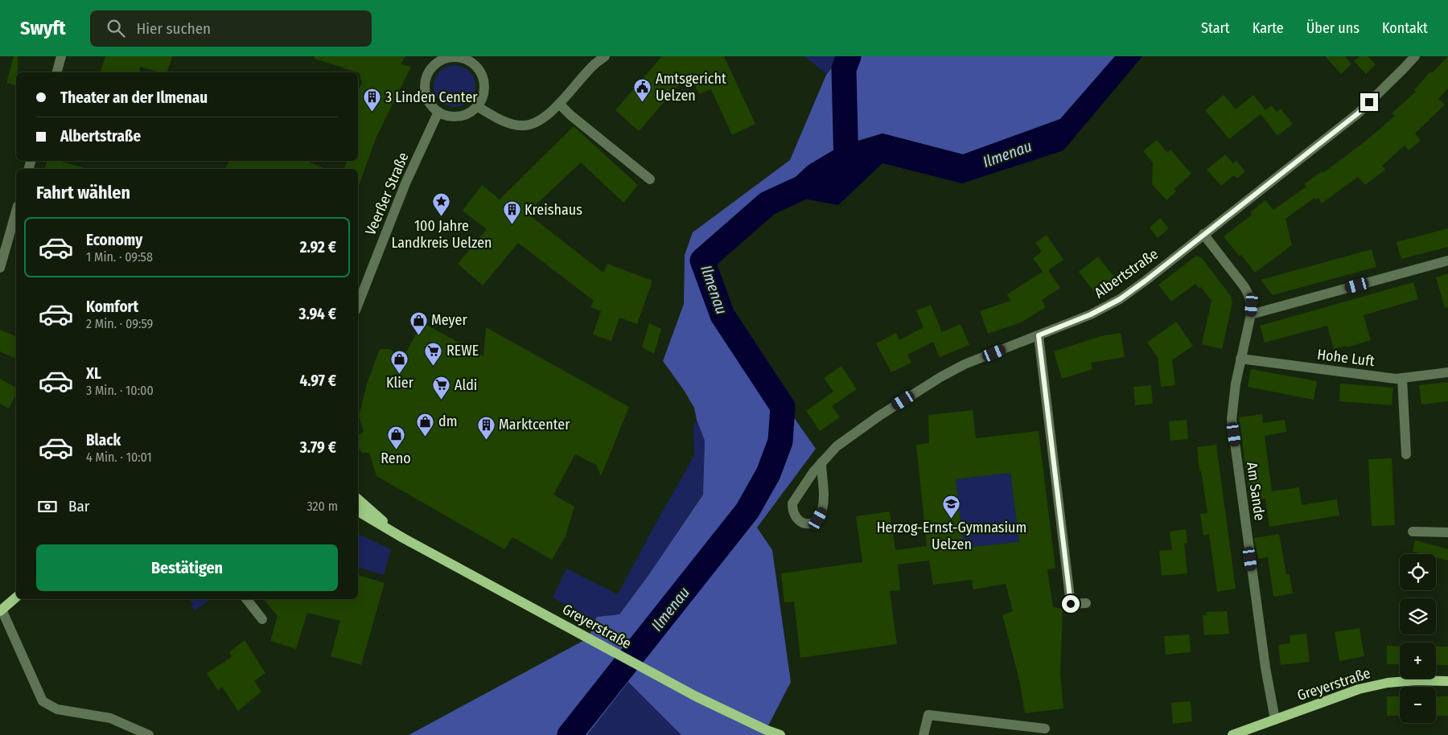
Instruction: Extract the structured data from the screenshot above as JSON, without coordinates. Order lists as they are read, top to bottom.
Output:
{
  "streets": {
    "main road": ["Greyerstraße"],
    "street": [
      "Veerßer Straße",
      "Albertstraße",
      "Hohe Luft",
      "Am Sande"
    ]
  },
  "crossings": [
    ["Albertstraße", "Am Sande"],
    ["Hohe Luft", "Am Sande"],
    ["Am Sande", "Greyerstraße"]
  ],
  "water": ["Ilmenau"],
  "places": {
    "public building": ["Amtsgericht Uelzen"],
    "building": ["3 Linden Center", "Kreishaus", "Marktcenter"],
    "place": ["100 Jahre Landkreis Uelzen"],
    "shop": [
      "Meyer",
      "Klier",
      "dm",
      "Reno"
    ],
    "supermarket": ["REWE", "Aldi"],
    "school or university": ["Herzog-Ernst-Gymnasium Uelzen"]
  },
  "page": {
    "header": "Swyft",
    "search": "Hier suchen",
    "nav": [
      "Start",
      "Karte",
      "Über uns",
      "Kontakt"
    ],
    "banner": ["Theater an der Ilmenau", "Albertstraße"],
    "heading": "Fahrt wählen",
    "list": [
      {
        "name": "Economy",
        "note": "1 Min. · 09:58",
        "value": "2.92 €"
      },
      {
        "name": "Komfort",
        "note": "2 Min. · 09:59",
        "value": "3.94 €"
      },
      {
        "name": "XL",
        "note": "3 Min. · 10:00",
        "value": "4.97 €"
      },
      {
        "name": "Black",
        "note": "4 Min. · 10:01",
        "value": "3.79 €"
      }
    ],
    "pay": ["Bar", "320 m"],
    "buttons": "Bestätigen",
    "map_buttons": ["+", "−"]
  }
}
